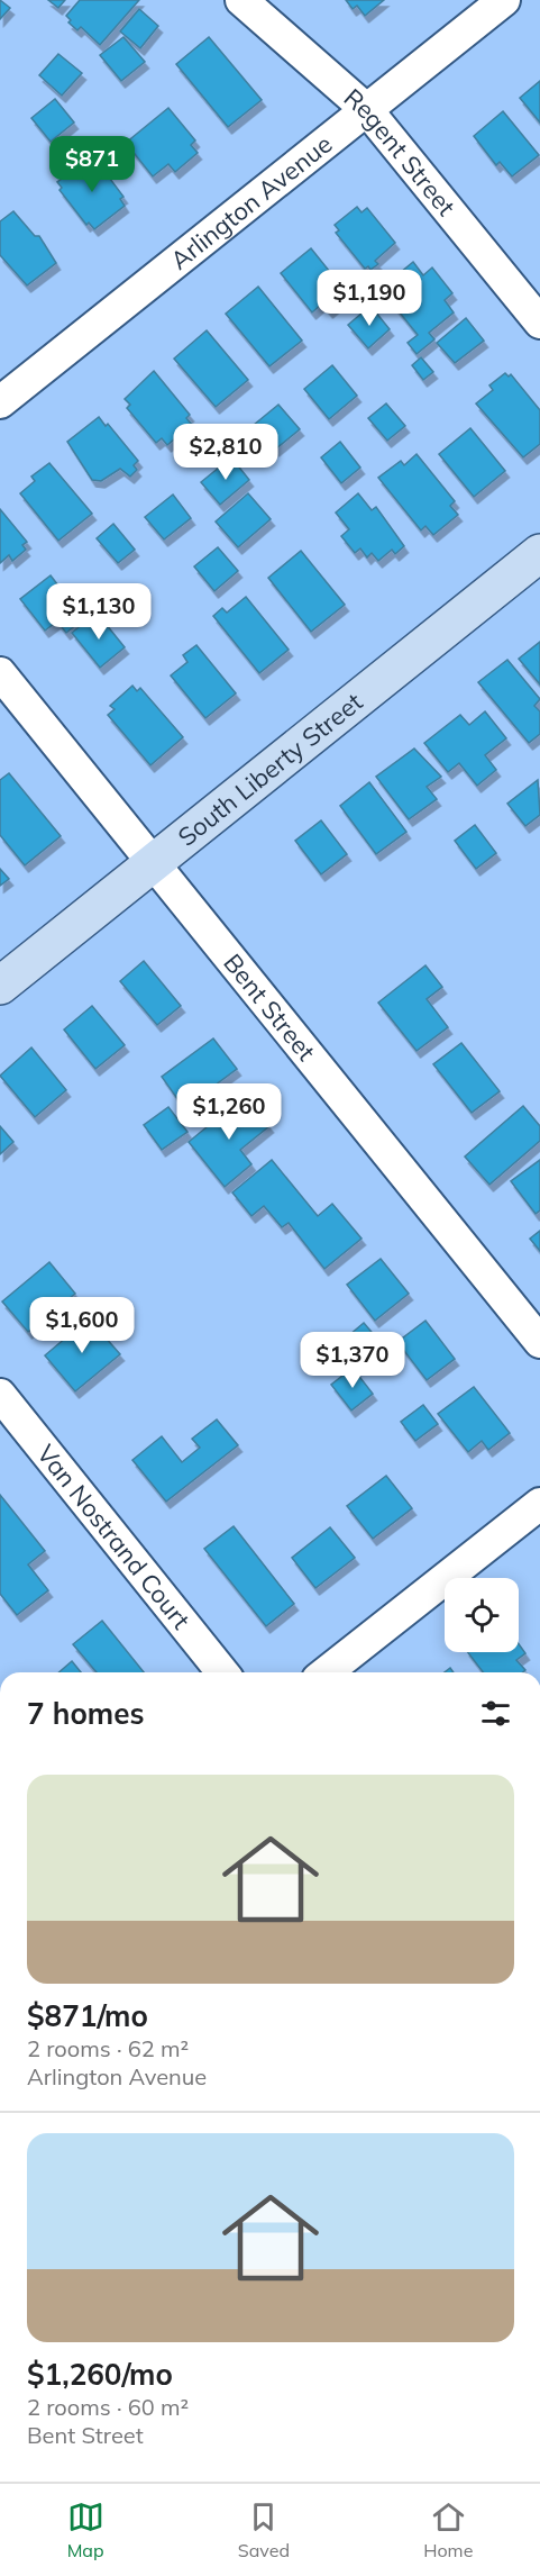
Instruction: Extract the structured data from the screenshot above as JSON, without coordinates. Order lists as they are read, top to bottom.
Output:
{
  "streets": {
    "main road": ["South Liberty Street"],
    "street": [
      "Regent Street",
      "Arlington Avenue",
      "Bent Street",
      "Van Nostrand Court"
    ]
  },
  "crossings": [
    ["Regent Street", "Arlington Avenue"],
    ["South Liberty Street", "Bent Street"]
  ],
  "page": {
    "price": [
      "$871",
      "$1,190",
      "$2,810",
      "$1,130",
      "$1,260",
      "$1,600",
      "$1,370"
    ],
    "heading": "7 homes",
    "list": [
      {
        "name": "$871/mo",
        "note": "2 rooms · 62 m² · Arlington Avenue"
      },
      {
        "name": "$1,260/mo",
        "note": "2 rooms · 60 m² · Bent Street"
      }
    ],
    "tabs": ["Map", "Saved", "Home"]
  }
}
